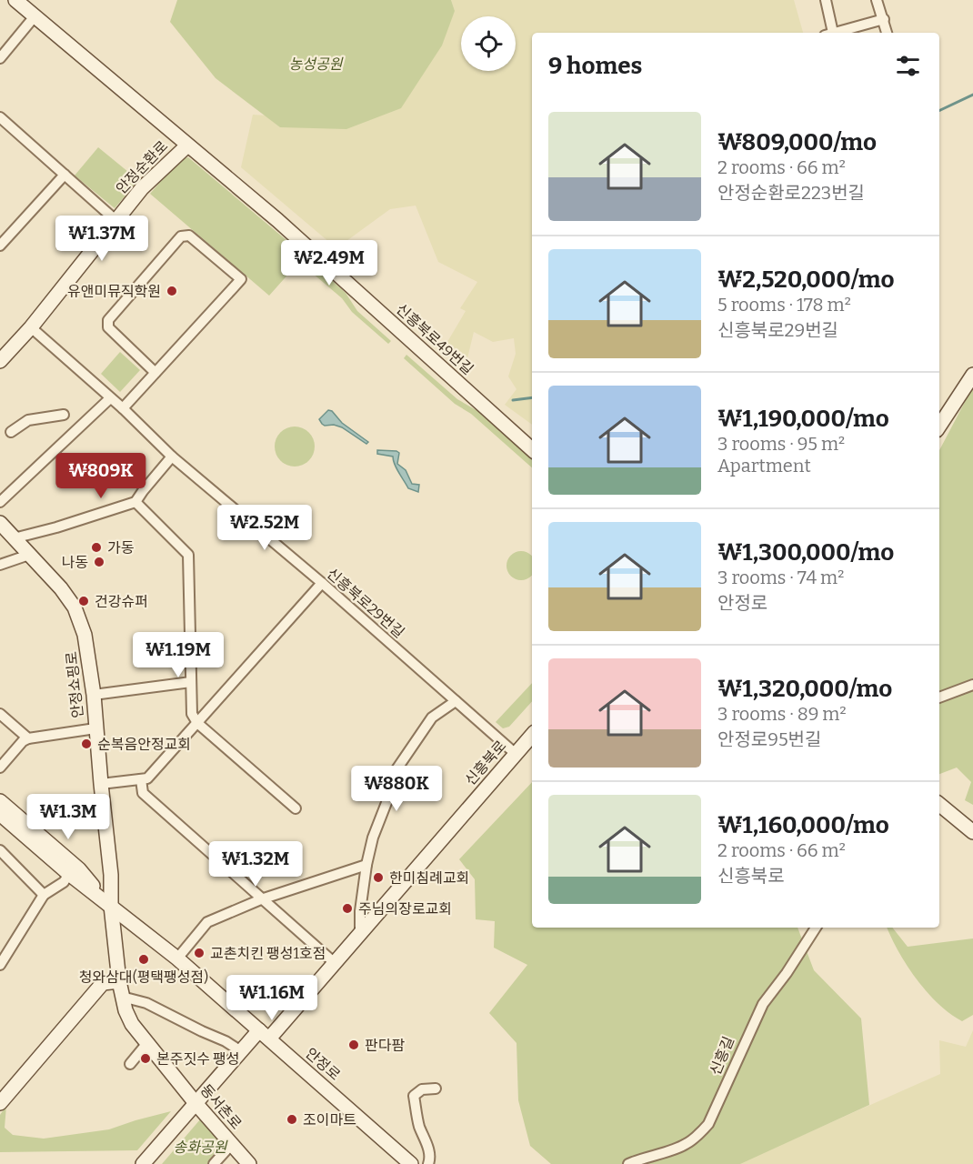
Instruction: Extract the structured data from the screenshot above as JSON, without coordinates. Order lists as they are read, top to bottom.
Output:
{
  "streets": {
    "street": [
      "안정순환로",
      "신흥북로49번길",
      "신흥북로29번길",
      "안정쇼핑로",
      "신흥북로",
      "신흥길",
      "안정로",
      "동서촌로"
    ]
  },
  "crossings": [
    ["안정순환로", "신흥북로49번길"],
    ["안정순환로", "신흥북로29번길"],
    ["신흥북로29번길", "신흥북로"],
    ["안정쇼핑로", "안정로"],
    ["안정쇼핑로", "동서촌로"],
    ["신흥북로", "안정로"],
    ["신흥북로", "동서촌로"],
    ["안정로", "동서촌로"]
  ],
  "parks": ["농성공원", "송화공원"],
  "places": [
    "유앤미뮤직학원",
    "가동",
    "나동",
    "건강슈퍼",
    "순복음안정교회",
    "한미침례교회",
    "주님의장로교회",
    "교촌치킨 팽성1호점",
    "청와삼대(평택팽성점)",
    "판다팜",
    "본주짓수 팽성",
    "조이마트"
  ],
  "page": {
    "heading": "9 homes",
    "list": [
      {
        "name": "₩809,000/mo",
        "note": "2 rooms · 66 m² · 안정순환로223번길"
      },
      {
        "name": "₩2,520,000/mo",
        "note": "5 rooms · 178 m² · 신흥북로29번길"
      },
      {
        "name": "₩1,190,000/mo",
        "note": "3 rooms · 95 m² · Apartment"
      },
      {
        "name": "₩1,300,000/mo",
        "note": "3 rooms · 74 m² · 안정로"
      },
      {
        "name": "₩1,320,000/mo",
        "note": "3 rooms · 89 m² · 안정로95번길"
      },
      {
        "name": "₩1,160,000/mo",
        "note": "2 rooms · 66 m² · 신흥북로"
      }
    ],
    "price": [
      "₩1.37M",
      "₩2.49M",
      "₩809K",
      "₩2.52M",
      "₩1.19M",
      "₩880K",
      "₩1.3M",
      "₩1.32M",
      "₩1.16M"
    ]
  }
}
